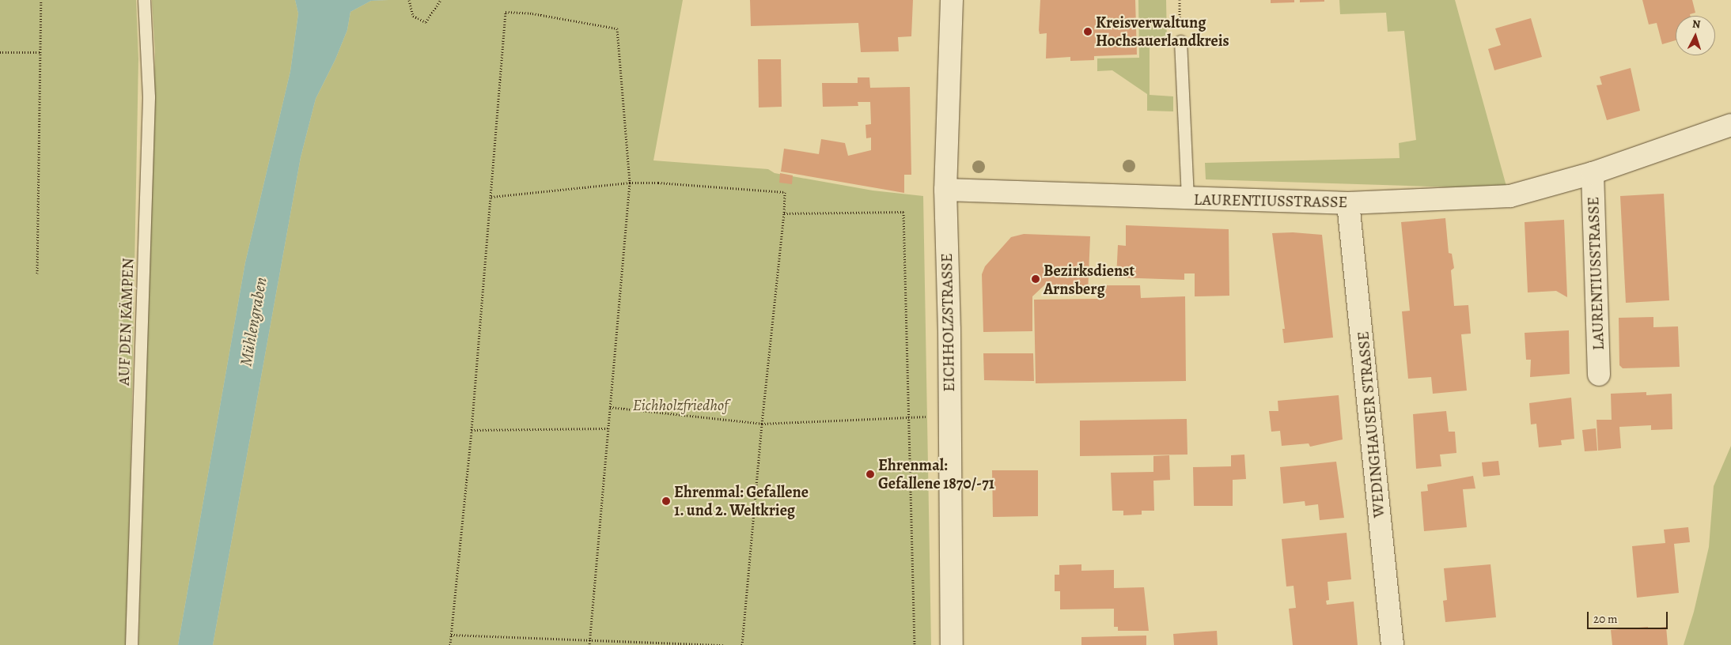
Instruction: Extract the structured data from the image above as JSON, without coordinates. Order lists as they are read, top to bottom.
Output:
{
  "streets": {
    "street": ["LAURENTIUSSTRASSE", "EICHHOLZSTRASSE", "WEDINGHAUSER STRASSE"],
    "lane": ["AUF DEN KÄMPEN"]
  },
  "crossings": [
    ["LAURENTIUSSTRASSE", "EICHHOLZSTRASSE"],
    ["LAURENTIUSSTRASSE", "WEDINGHAUSER STRASSE"]
  ],
  "water": ["Mühlengraben"],
  "parks": ["Eichholzfriedhof"],
  "places": [
    "Kreisverwaltung Hochsauerlandkreis",
    "Bezirksdienst Arnsberg",
    "Ehrenmal: Gefallene 1870/-71",
    "Ehrenmal: Gefallene 1. und 2. Weltkrieg"
  ],
  "scale_bar": "20 m",
  "north": "top"
}
